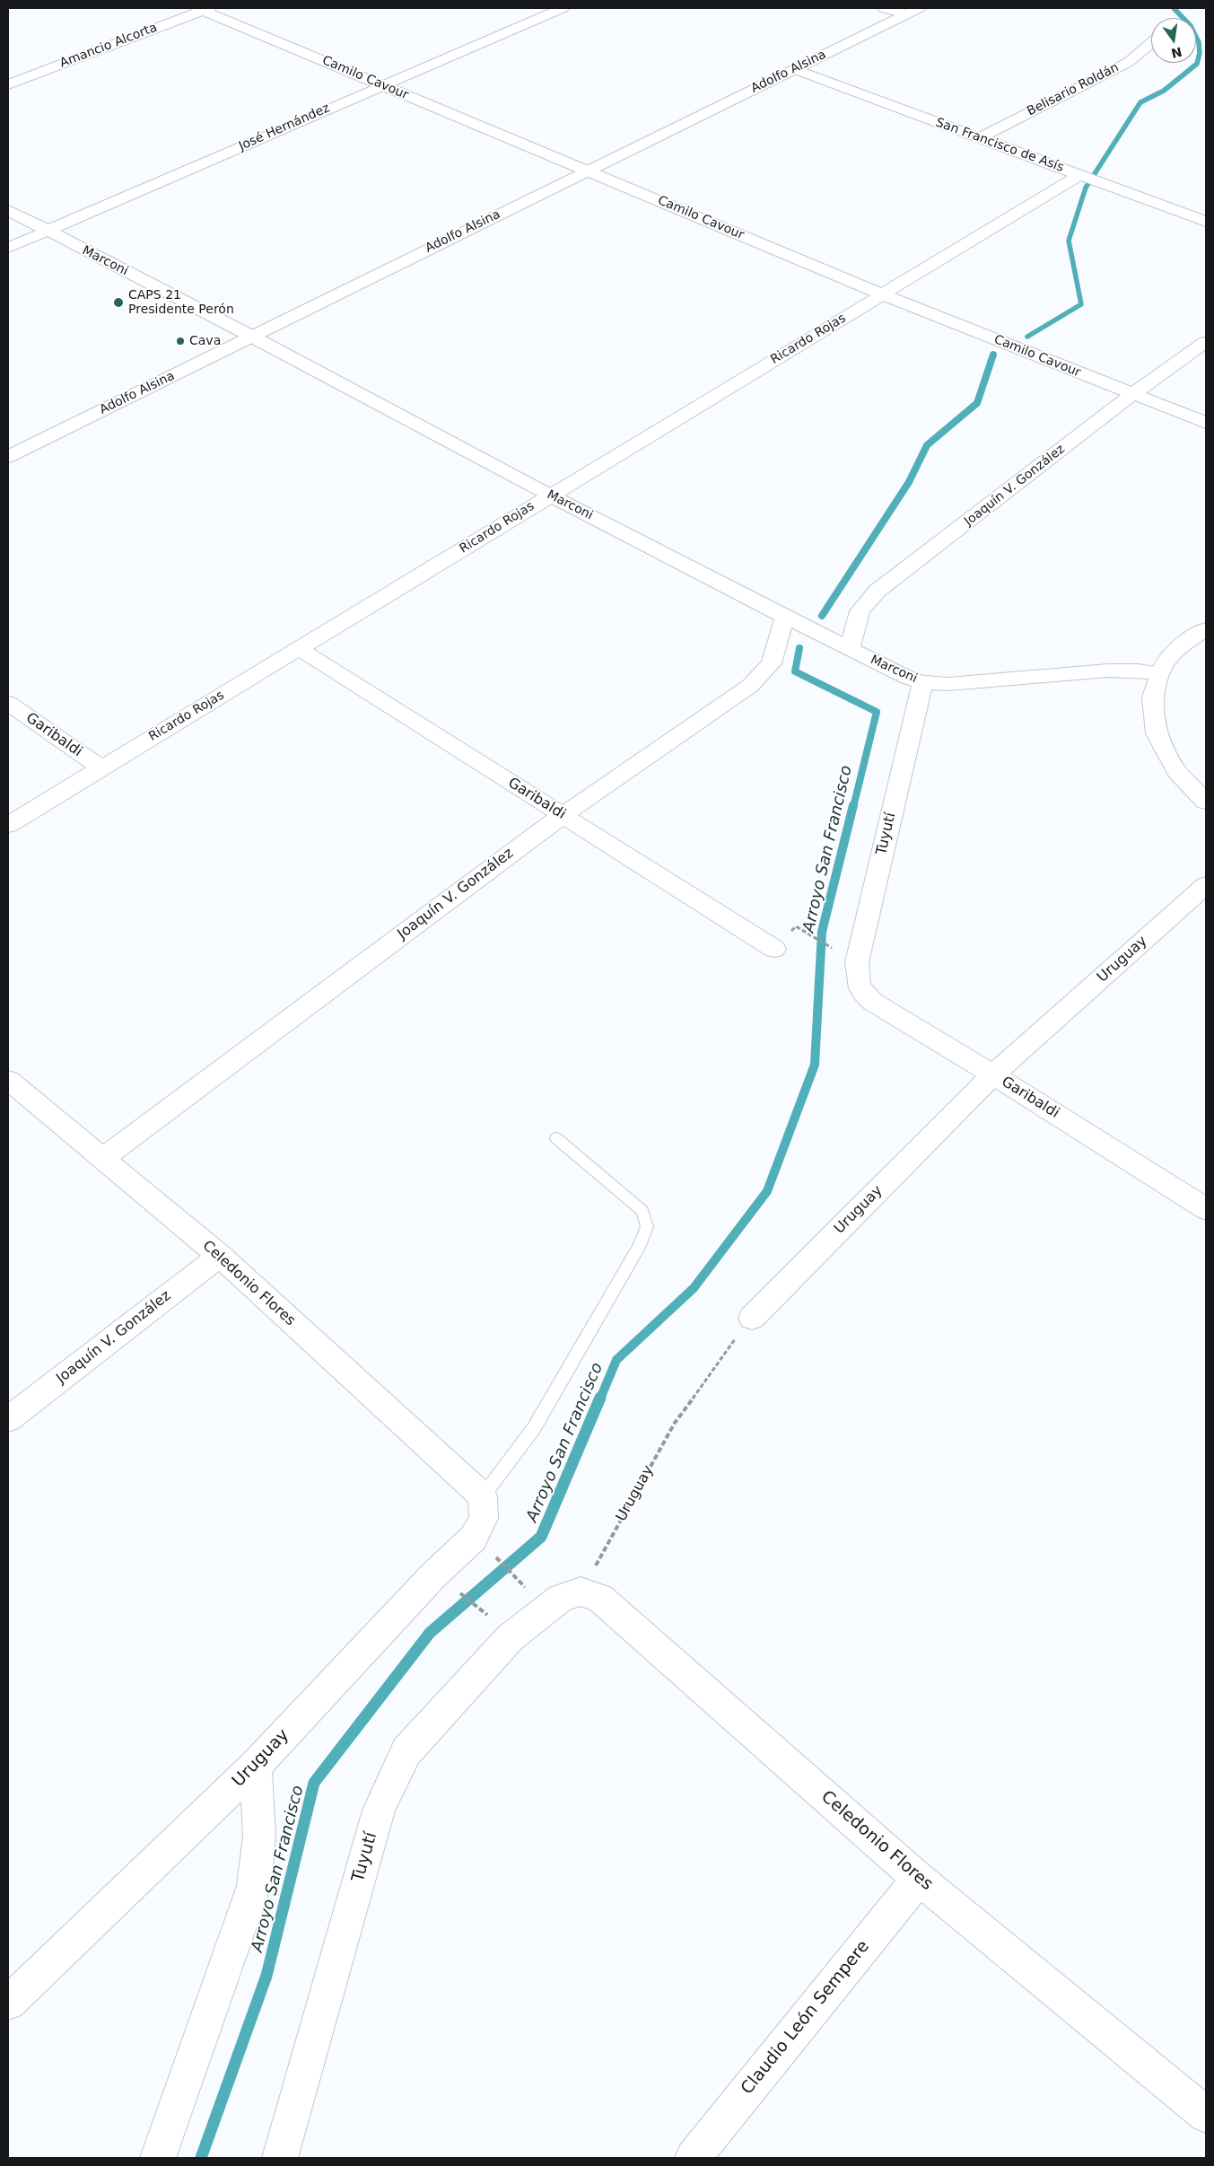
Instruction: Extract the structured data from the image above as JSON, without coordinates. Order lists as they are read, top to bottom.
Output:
{
  "streets": {
    "street": [
      "Amancio Alcorta",
      "Adolfo Alsina",
      "Camilo Cavour",
      "Belisario Roldán",
      "José Hernández",
      "San Francisco de Asís",
      "Marconi",
      "Ricardo Rojas",
      "Joaquín V. González",
      "Garibaldi",
      "Tuyutí",
      "Uruguay",
      "Celedonio Flores",
      "Claudio León Sempere"
    ]
  },
  "crossings": [
    ["Amancio Alcorta", "Camilo Cavour"],
    ["Adolfo Alsina", "Camilo Cavour"],
    ["Adolfo Alsina", "San Francisco de Asís"],
    ["Adolfo Alsina", "Marconi"],
    ["Camilo Cavour", "José Hernández"],
    ["Camilo Cavour", "Ricardo Rojas"],
    ["Camilo Cavour", "Joaquín V. González"],
    ["Belisario Roldán", "San Francisco de Asís"],
    ["José Hernández", "Marconi"],
    ["San Francisco de Asís", "Ricardo Rojas"],
    ["Marconi", "Ricardo Rojas"],
    ["Marconi", "Joaquín V. González"],
    ["Marconi", "Tuyutí"],
    ["Ricardo Rojas", "Garibaldi"],
    ["Joaquín V. González", "Garibaldi"],
    ["Joaquín V. González", "Celedonio Flores"],
    ["Garibaldi", "Tuyutí"],
    ["Garibaldi", "Uruguay"],
    ["Tuyutí", "Uruguay"],
    ["Tuyutí", "Celedonio Flores"],
    ["Uruguay", "Celedonio Flores"],
    ["Celedonio Flores", "Claudio León Sempere"]
  ],
  "water": ["Arroyo San Francisco"],
  "places": ["CAPS 21 Presidente Perón", "Cava"],
  "north": "bottom"
}
